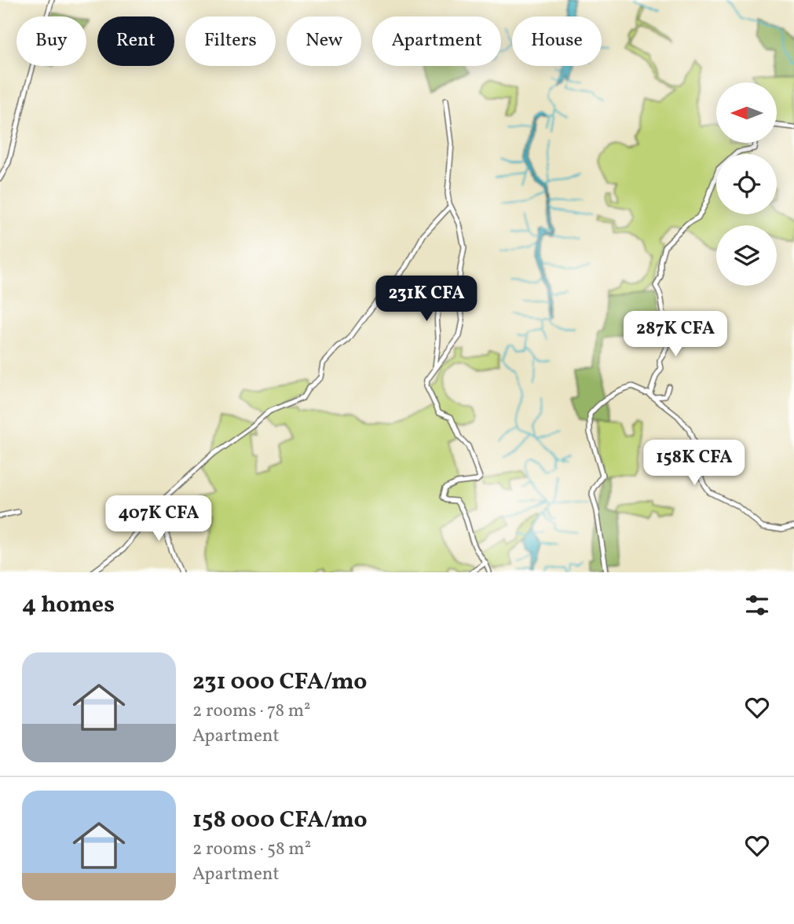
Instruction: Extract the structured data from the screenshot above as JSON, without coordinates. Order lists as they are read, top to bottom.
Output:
{
  "north": "left",
  "page": {
    "chip": [
      "Buy",
      "Rent",
      "Filters",
      "New",
      "Apartment",
      "House"
    ],
    "price": [
      "231K CFA",
      "287K CFA",
      "158K CFA",
      "407K CFA"
    ],
    "heading": "4 homes",
    "list": [
      {
        "name": "231 000 CFA/mo",
        "note": "2 rooms · 78 m² · Apartment"
      },
      {
        "name": "158 000 CFA/mo",
        "note": "2 rooms · 58 m² · Apartment"
      }
    ]
  }
}
